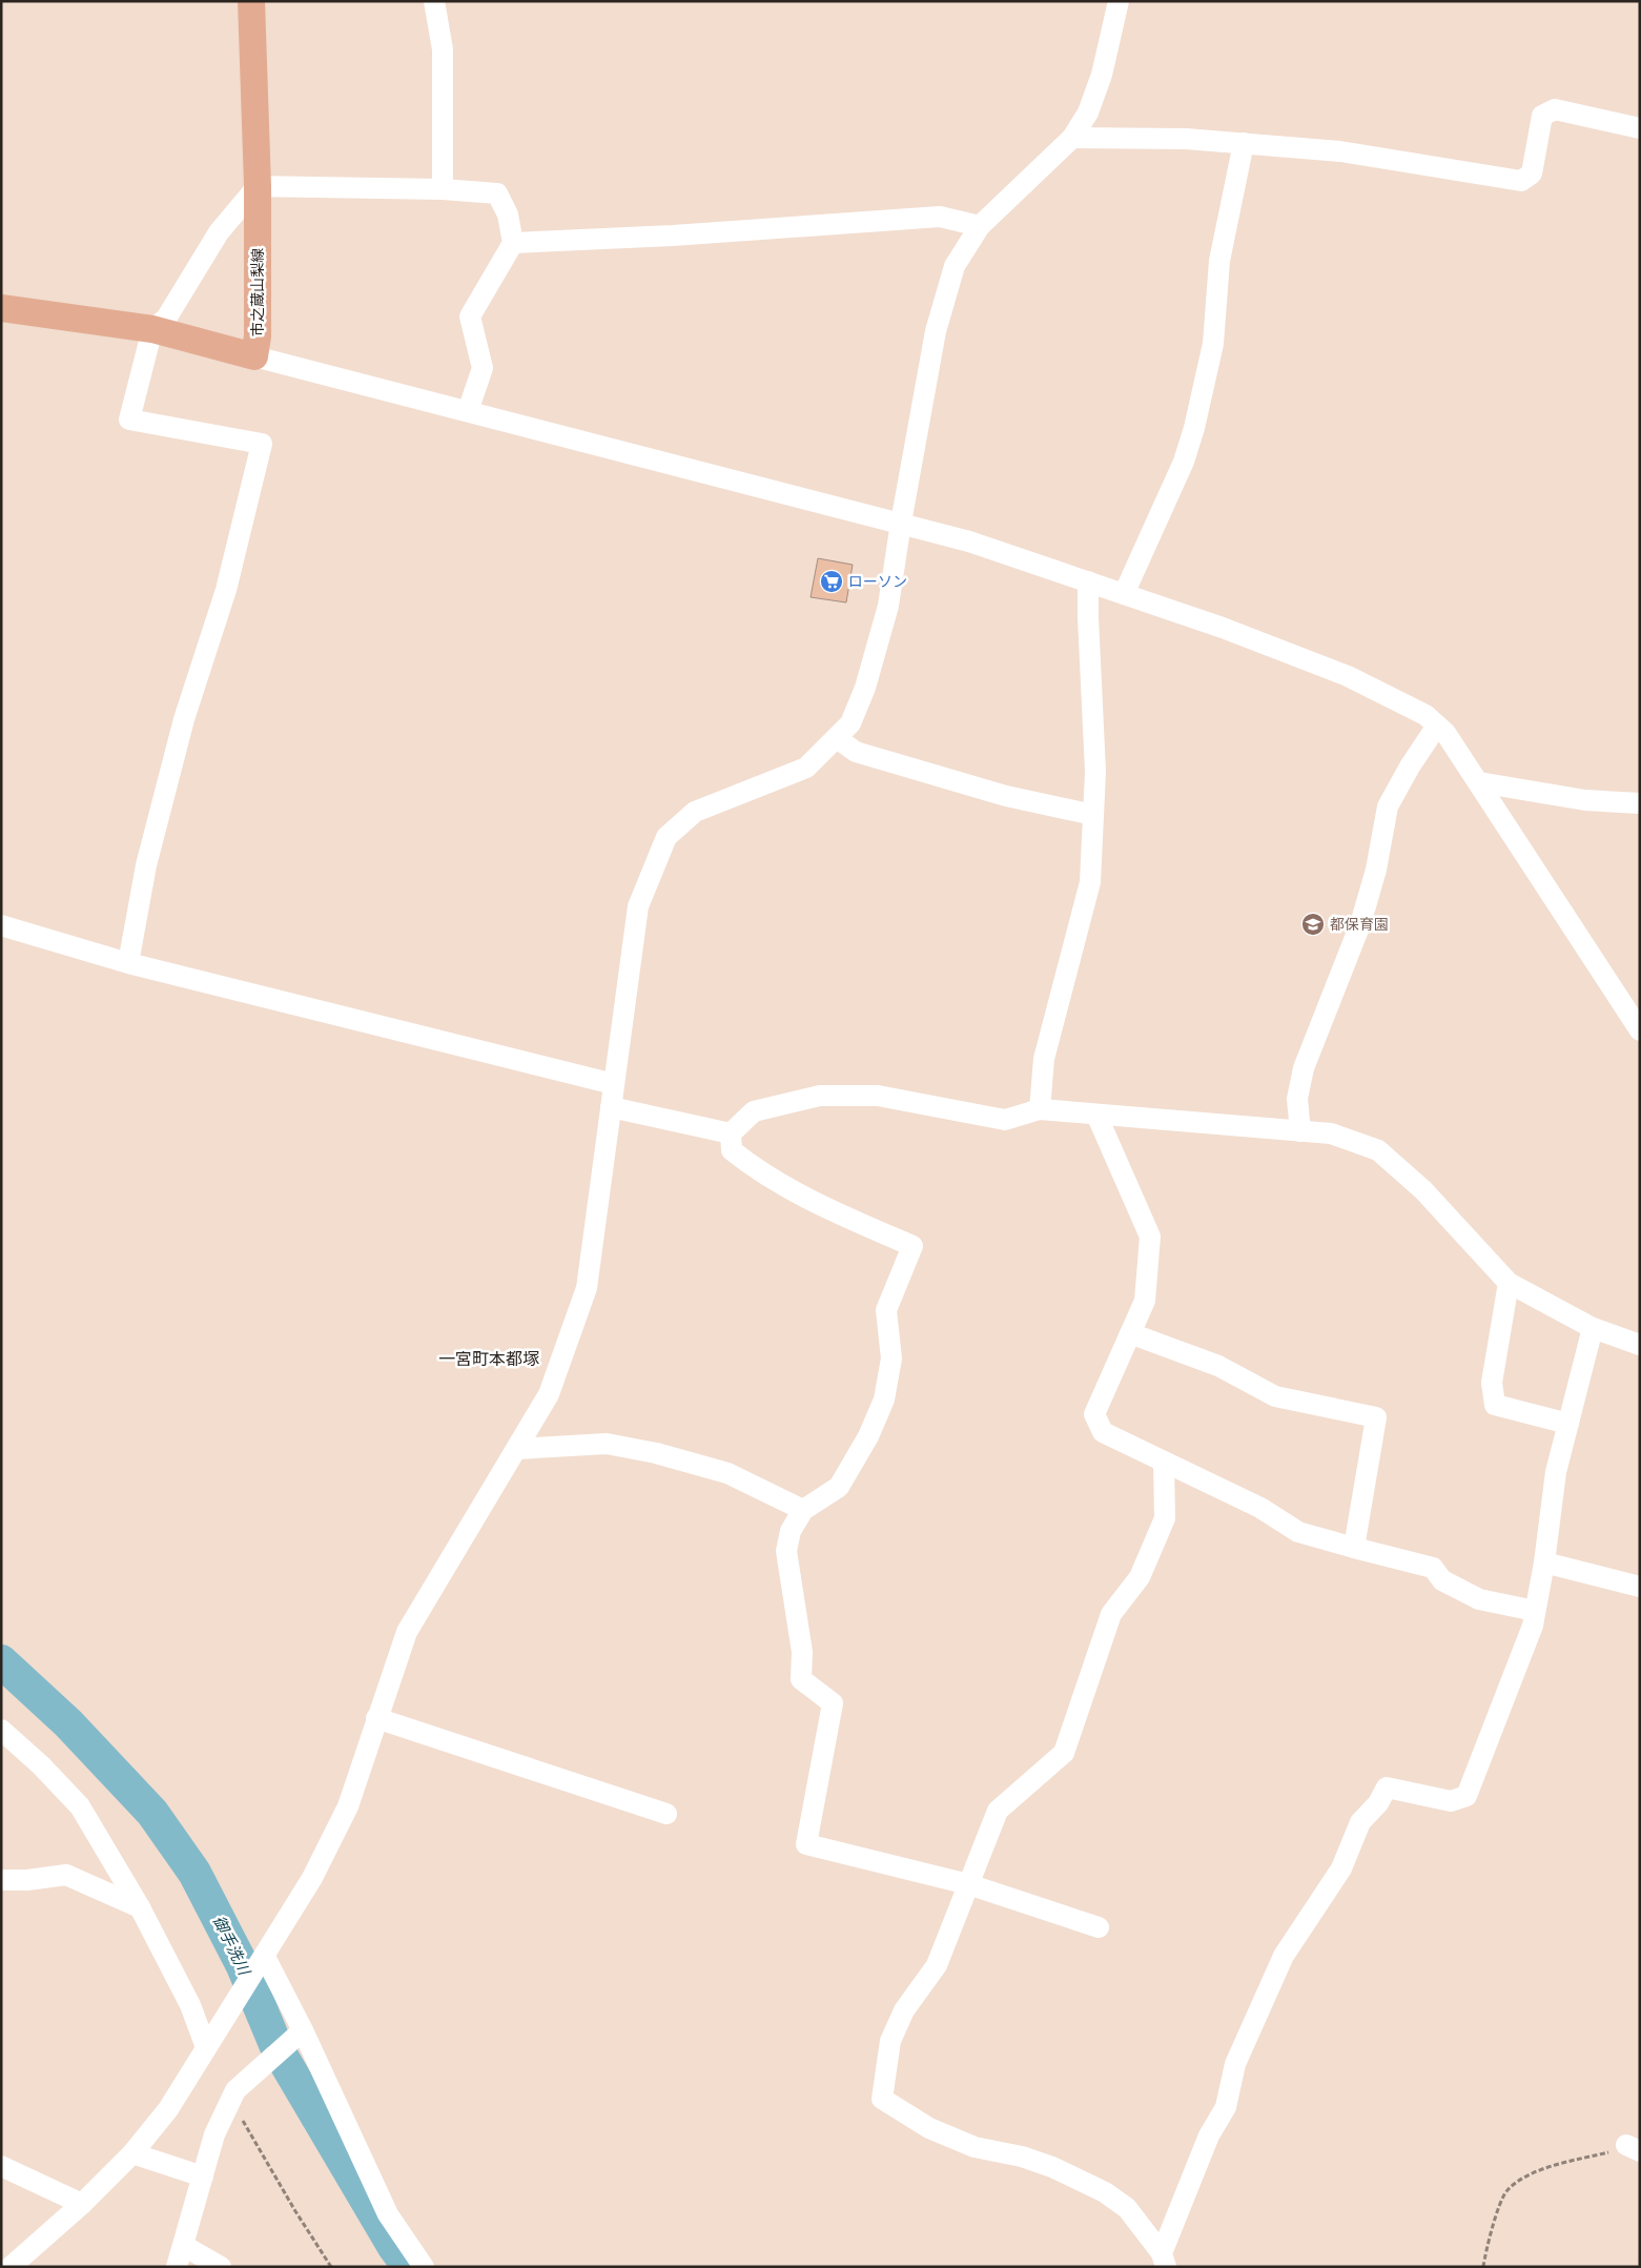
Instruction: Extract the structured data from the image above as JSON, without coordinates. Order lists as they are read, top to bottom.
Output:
{
  "streets": {
    "main road": ["市之蔵山梨線"]
  },
  "districts": ["一宮町本都塚"],
  "water": ["御手洗川"],
  "places": {
    "supermarket": ["ローソン"],
    "school or university": ["都保育園"]
  }
}
